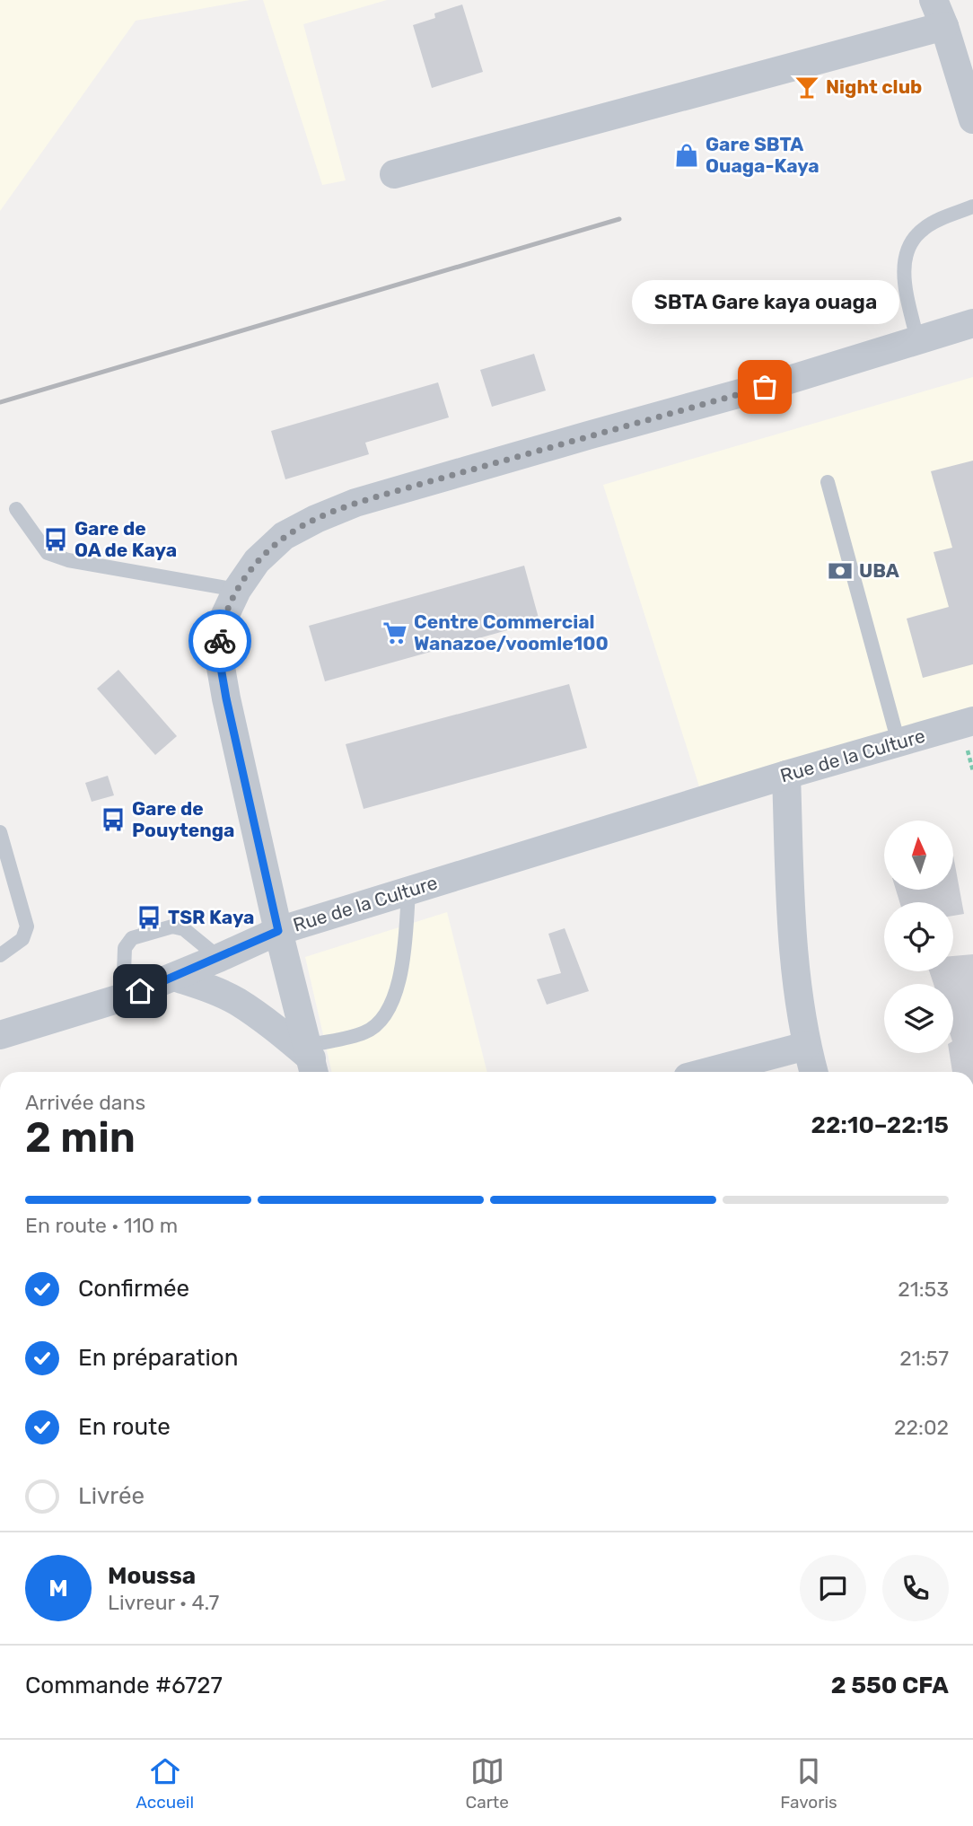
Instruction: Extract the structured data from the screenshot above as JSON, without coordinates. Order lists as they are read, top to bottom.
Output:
{
  "streets": {
    "street": ["Rue de la Culture"]
  },
  "places": {
    "bar": ["Night club"],
    "shop": ["Gare SBTA Ouaga-Kaya"],
    "other": ["SBTA Gare kaya ouaga"],
    "bus stop": ["Gare de OA de Kaya", "Gare de Pouytenga", "TSR Kaya"],
    "bank": ["UBA"],
    "supermarket": ["Centre Commercial Wanazoe/voomle100"]
  },
  "north": "top",
  "page": {
    "bubble": "SBTA Gare kaya ouaga",
    "heading": ["2 min", "Arrivée dans", "22:10–22:15"],
    "panel": [
      "Moussa",
      "Livreur · 4.7",
      "Commande #6727",
      "2 550 CFA"
    ],
    "bar": "En route · 110 m",
    "list": [
      ["Confirmée", "21:53"],
      ["En préparation", "21:57"],
      ["En route", "22:02"],
      "Livrée"
    ],
    "round": "M",
    "tabs": ["Accueil", "Carte", "Favoris"]
  }
}
